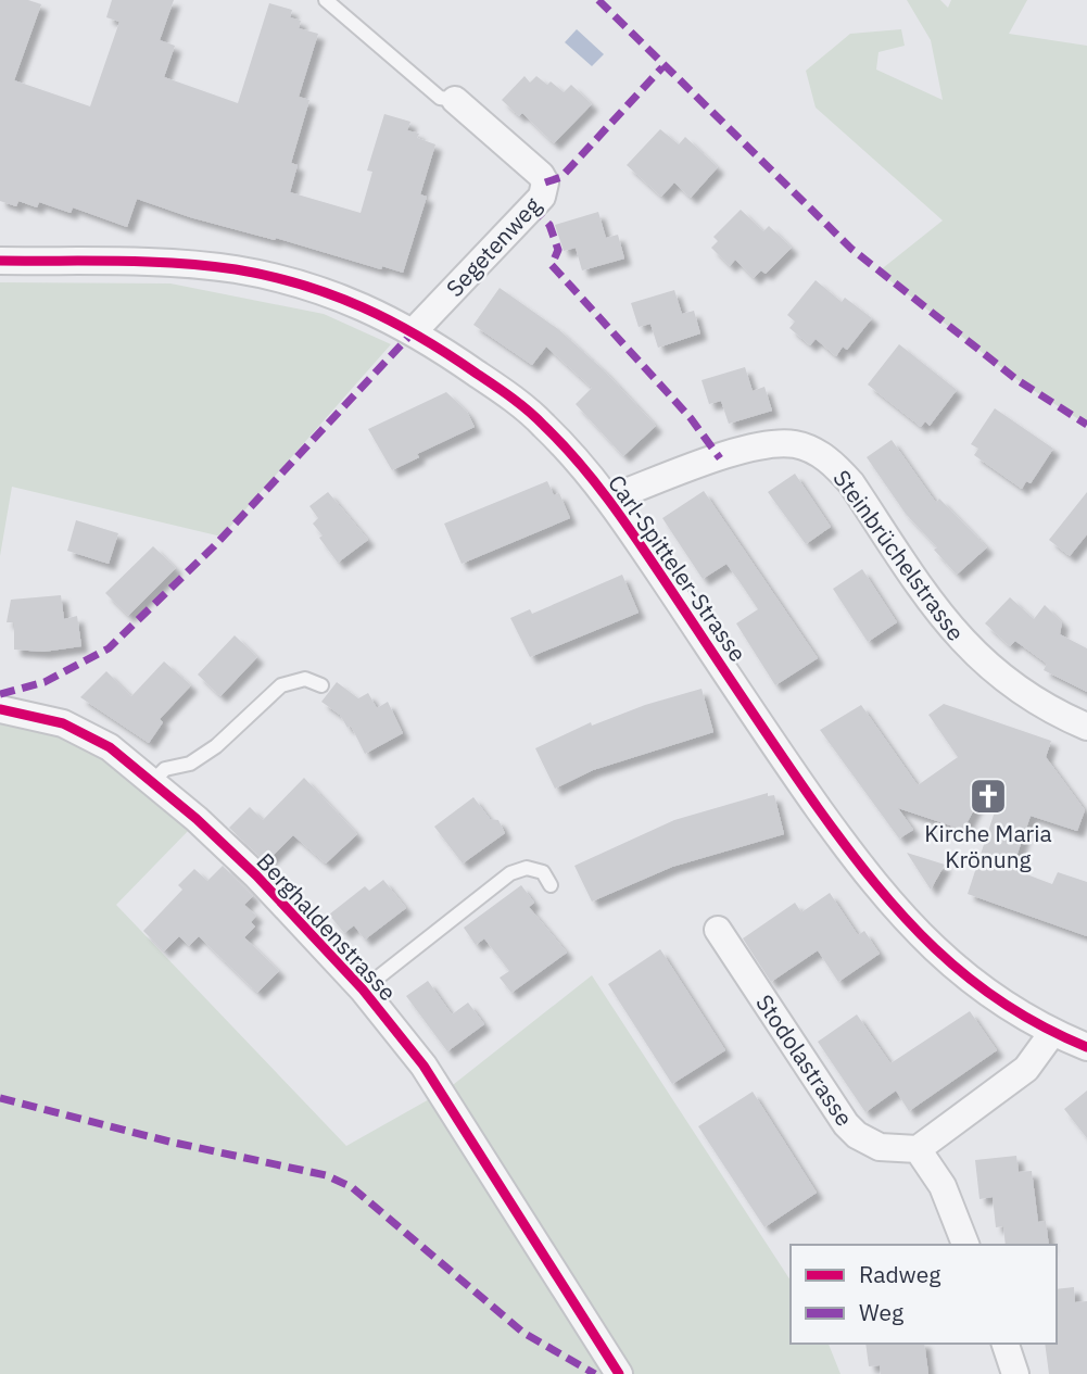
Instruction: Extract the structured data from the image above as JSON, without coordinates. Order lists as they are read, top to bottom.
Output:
{
  "streets": {
    "street": [
      "Segetenweg",
      "Steinbrüchelstrasse",
      "Carl-Spitteler-Strasse",
      "Berghaldenstrasse",
      "Stodolastrasse"
    ]
  },
  "crossings": [
    ["Segetenweg", "Carl-Spitteler-Strasse"],
    ["Steinbrüchelstrasse", "Carl-Spitteler-Strasse"]
  ],
  "places": {
    "church": ["Kirche Maria Krönung"]
  },
  "legend": ["Radweg", "Weg"]
}
